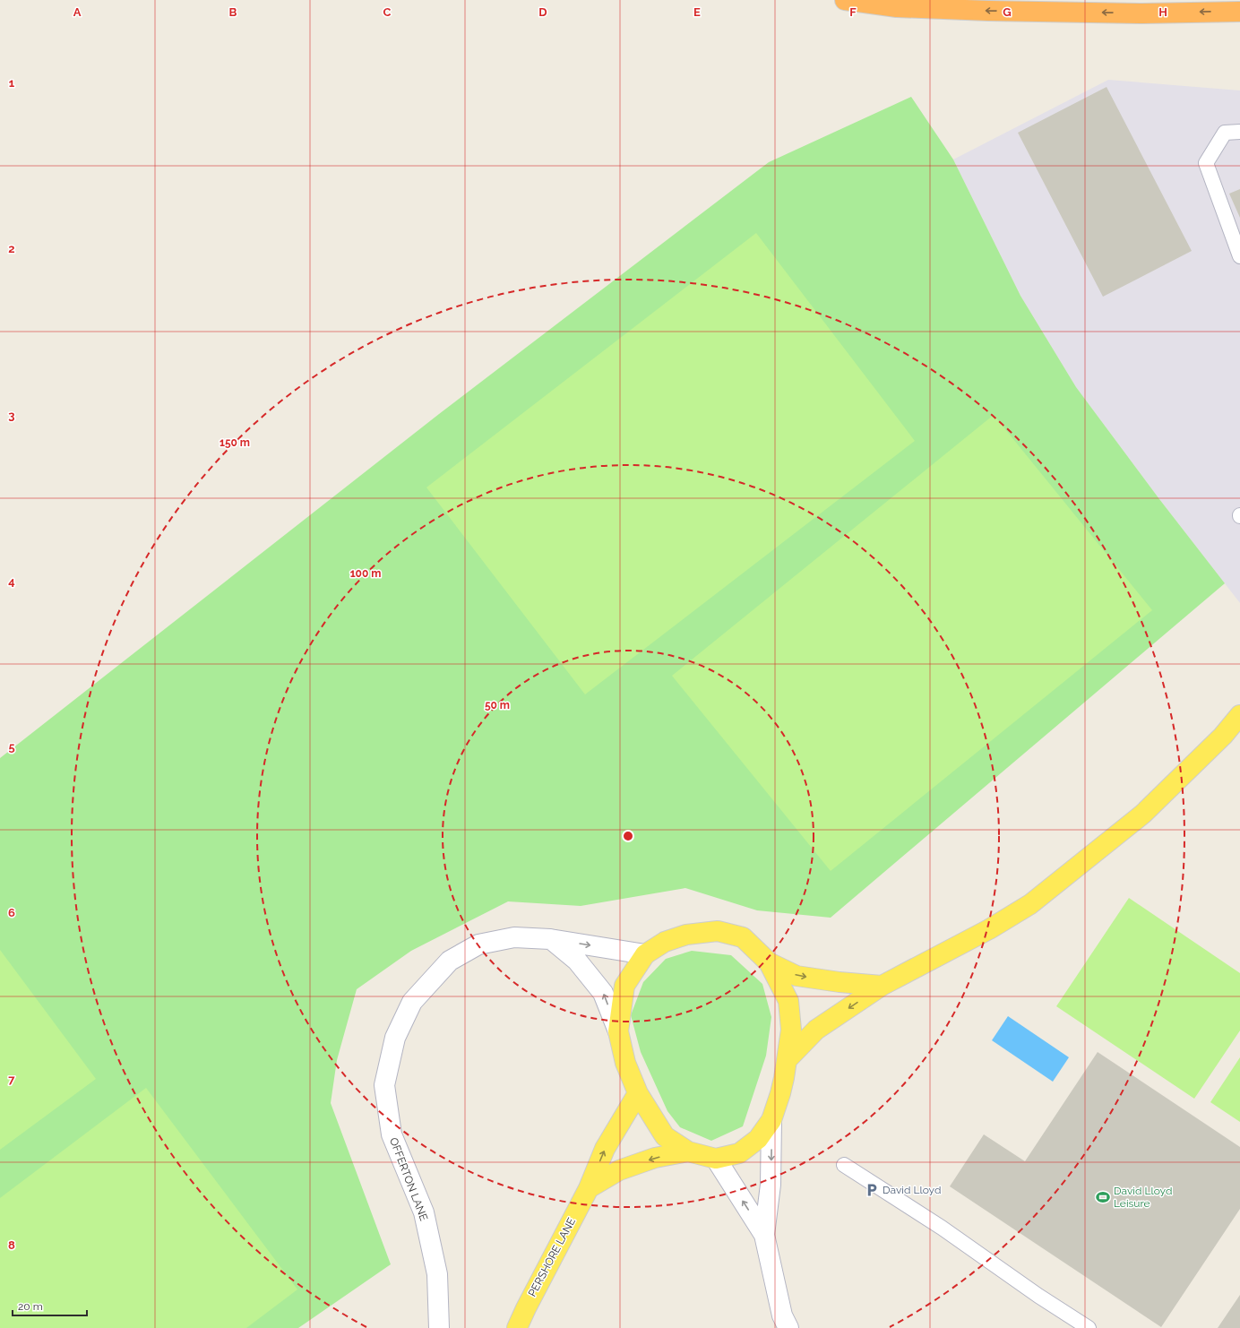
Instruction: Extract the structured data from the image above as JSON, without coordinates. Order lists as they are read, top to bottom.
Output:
{
  "streets": {
    "main road": ["PERSHORE LANE"],
    "street": ["OFFERTON LANE"]
  },
  "one_way": ["PERSHORE LANE"],
  "places": {
    "parking": ["David Lloyd"],
    "sports": ["David Lloyd Leisure"]
  },
  "scale_bar": "20 m",
  "grid": {
    "columns": [
      "A",
      "B",
      "C",
      "D",
      "E",
      "F",
      "G",
      "H"
    ],
    "rows": [
      "1",
      "2",
      "3",
      "4",
      "5",
      "6",
      "7",
      "8"
    ]
  },
  "rings": ["150 m", "100 m", "50 m"]
}
